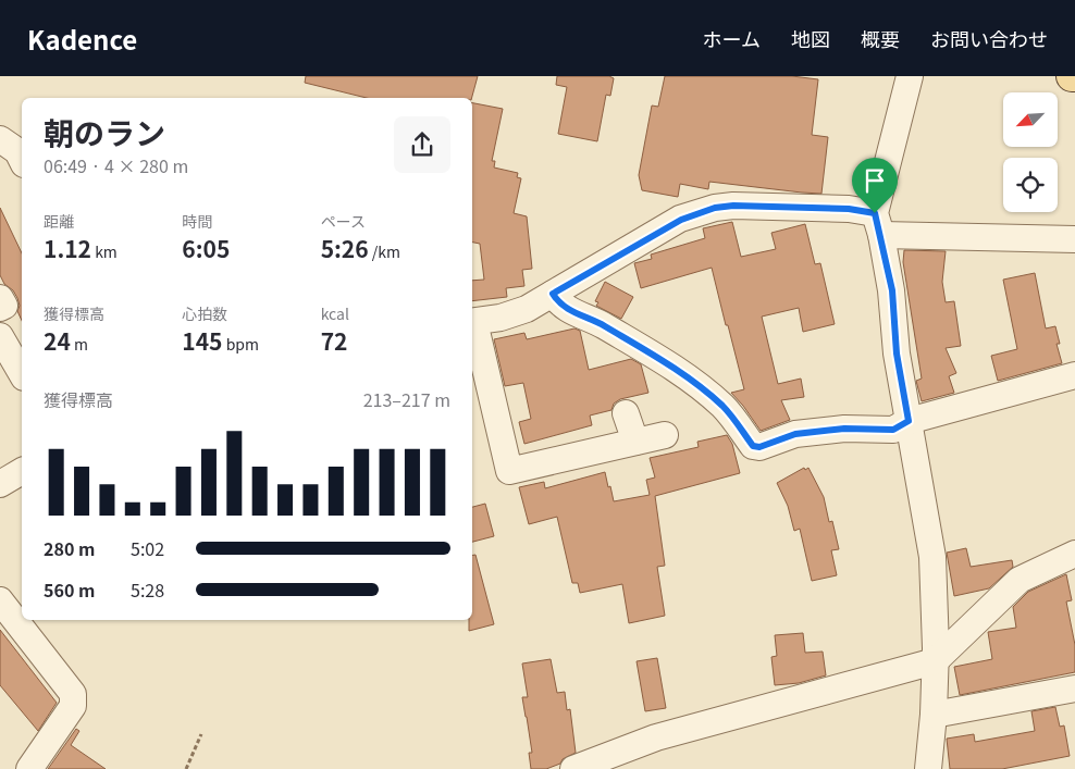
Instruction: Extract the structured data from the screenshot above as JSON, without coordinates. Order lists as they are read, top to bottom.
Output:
{
  "north": "bottom left",
  "page": {
    "header": "Kadence",
    "nav": [
      "ホーム",
      "地図",
      "概要",
      "お問い合わせ"
    ],
    "heading": ["朝のラン", "06:49 · 4 × 280 m"],
    "stats": [
      ["距離", "1.12 km"],
      ["時間", "6:05"],
      ["ペース", "5:26 /km"],
      ["獲得標高", "24 m"],
      ["心拍数", "145 bpm"],
      ["kcal", "72"]
    ],
    "chart": ["獲得標高", "213–217 m"],
    "list": [
      {
        "name": "280 m",
        "note": "5:02"
      },
      {
        "name": "560 m",
        "note": "5:28"
      }
    ]
  }
}
